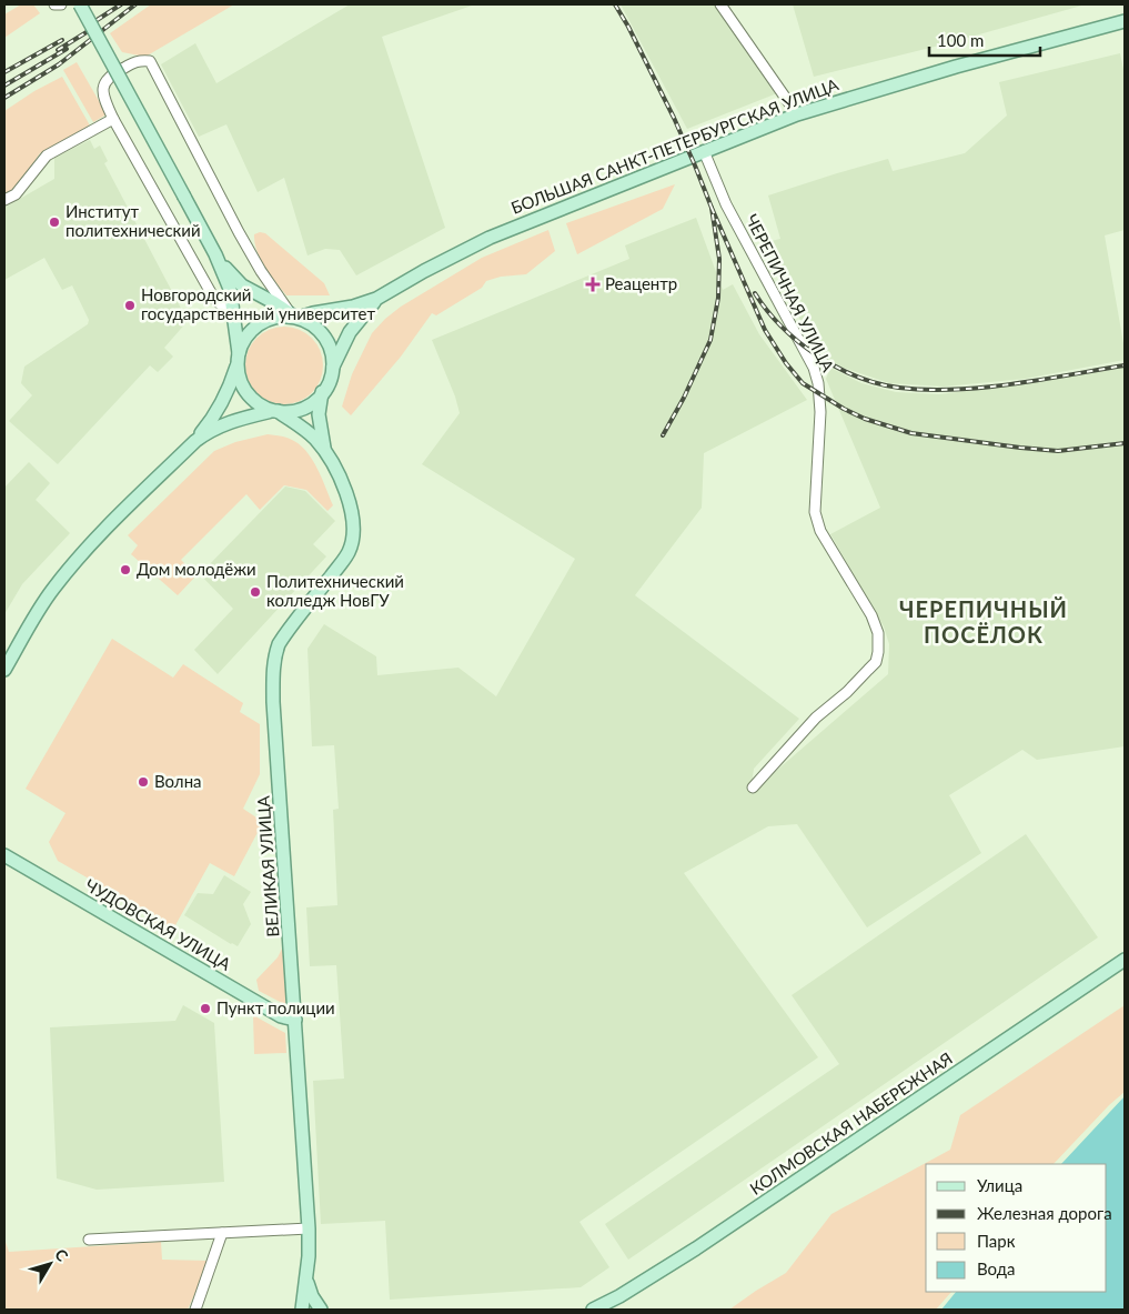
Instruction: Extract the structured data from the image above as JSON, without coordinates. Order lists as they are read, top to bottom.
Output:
{
  "streets": {
    "main road": [
      "БОЛЬШАЯ САНКТ-ПЕТЕРБУРГСКАЯ УЛИЦА",
      "ВЕЛИКАЯ УЛИЦА",
      "ЧУДОВСКАЯ УЛИЦА",
      "КОЛМОВСКАЯ НАБЕРЕЖНАЯ"
    ],
    "street": ["ЧЕРЕПИЧНАЯ УЛИЦА"]
  },
  "crossings": [
    ["БОЛЬШАЯ САНКТ-ПЕТЕРБУРГСКАЯ УЛИЦА", "ЧЕРЕПИЧНАЯ УЛИЦА"],
    ["ВЕЛИКАЯ УЛИЦА", "ЧУДОВСКАЯ УЛИЦА"]
  ],
  "districts": ["ЧЕРЕПИЧНЫЙ ПОСЁЛОК"],
  "places": {
    "other": [
      "Институт политехнический",
      "Новгородский государственный университет",
      "Дом молодёжи",
      "Политехнический колледж НовГУ",
      "Волна",
      "Пункт полиции"
    ],
    "health": ["Реацентр"]
  },
  "legend": [
    "Улица",
    "Железная дорога",
    "Парк",
    "Вода"
  ],
  "scale_bar": "100 m",
  "north": "top right"
}
